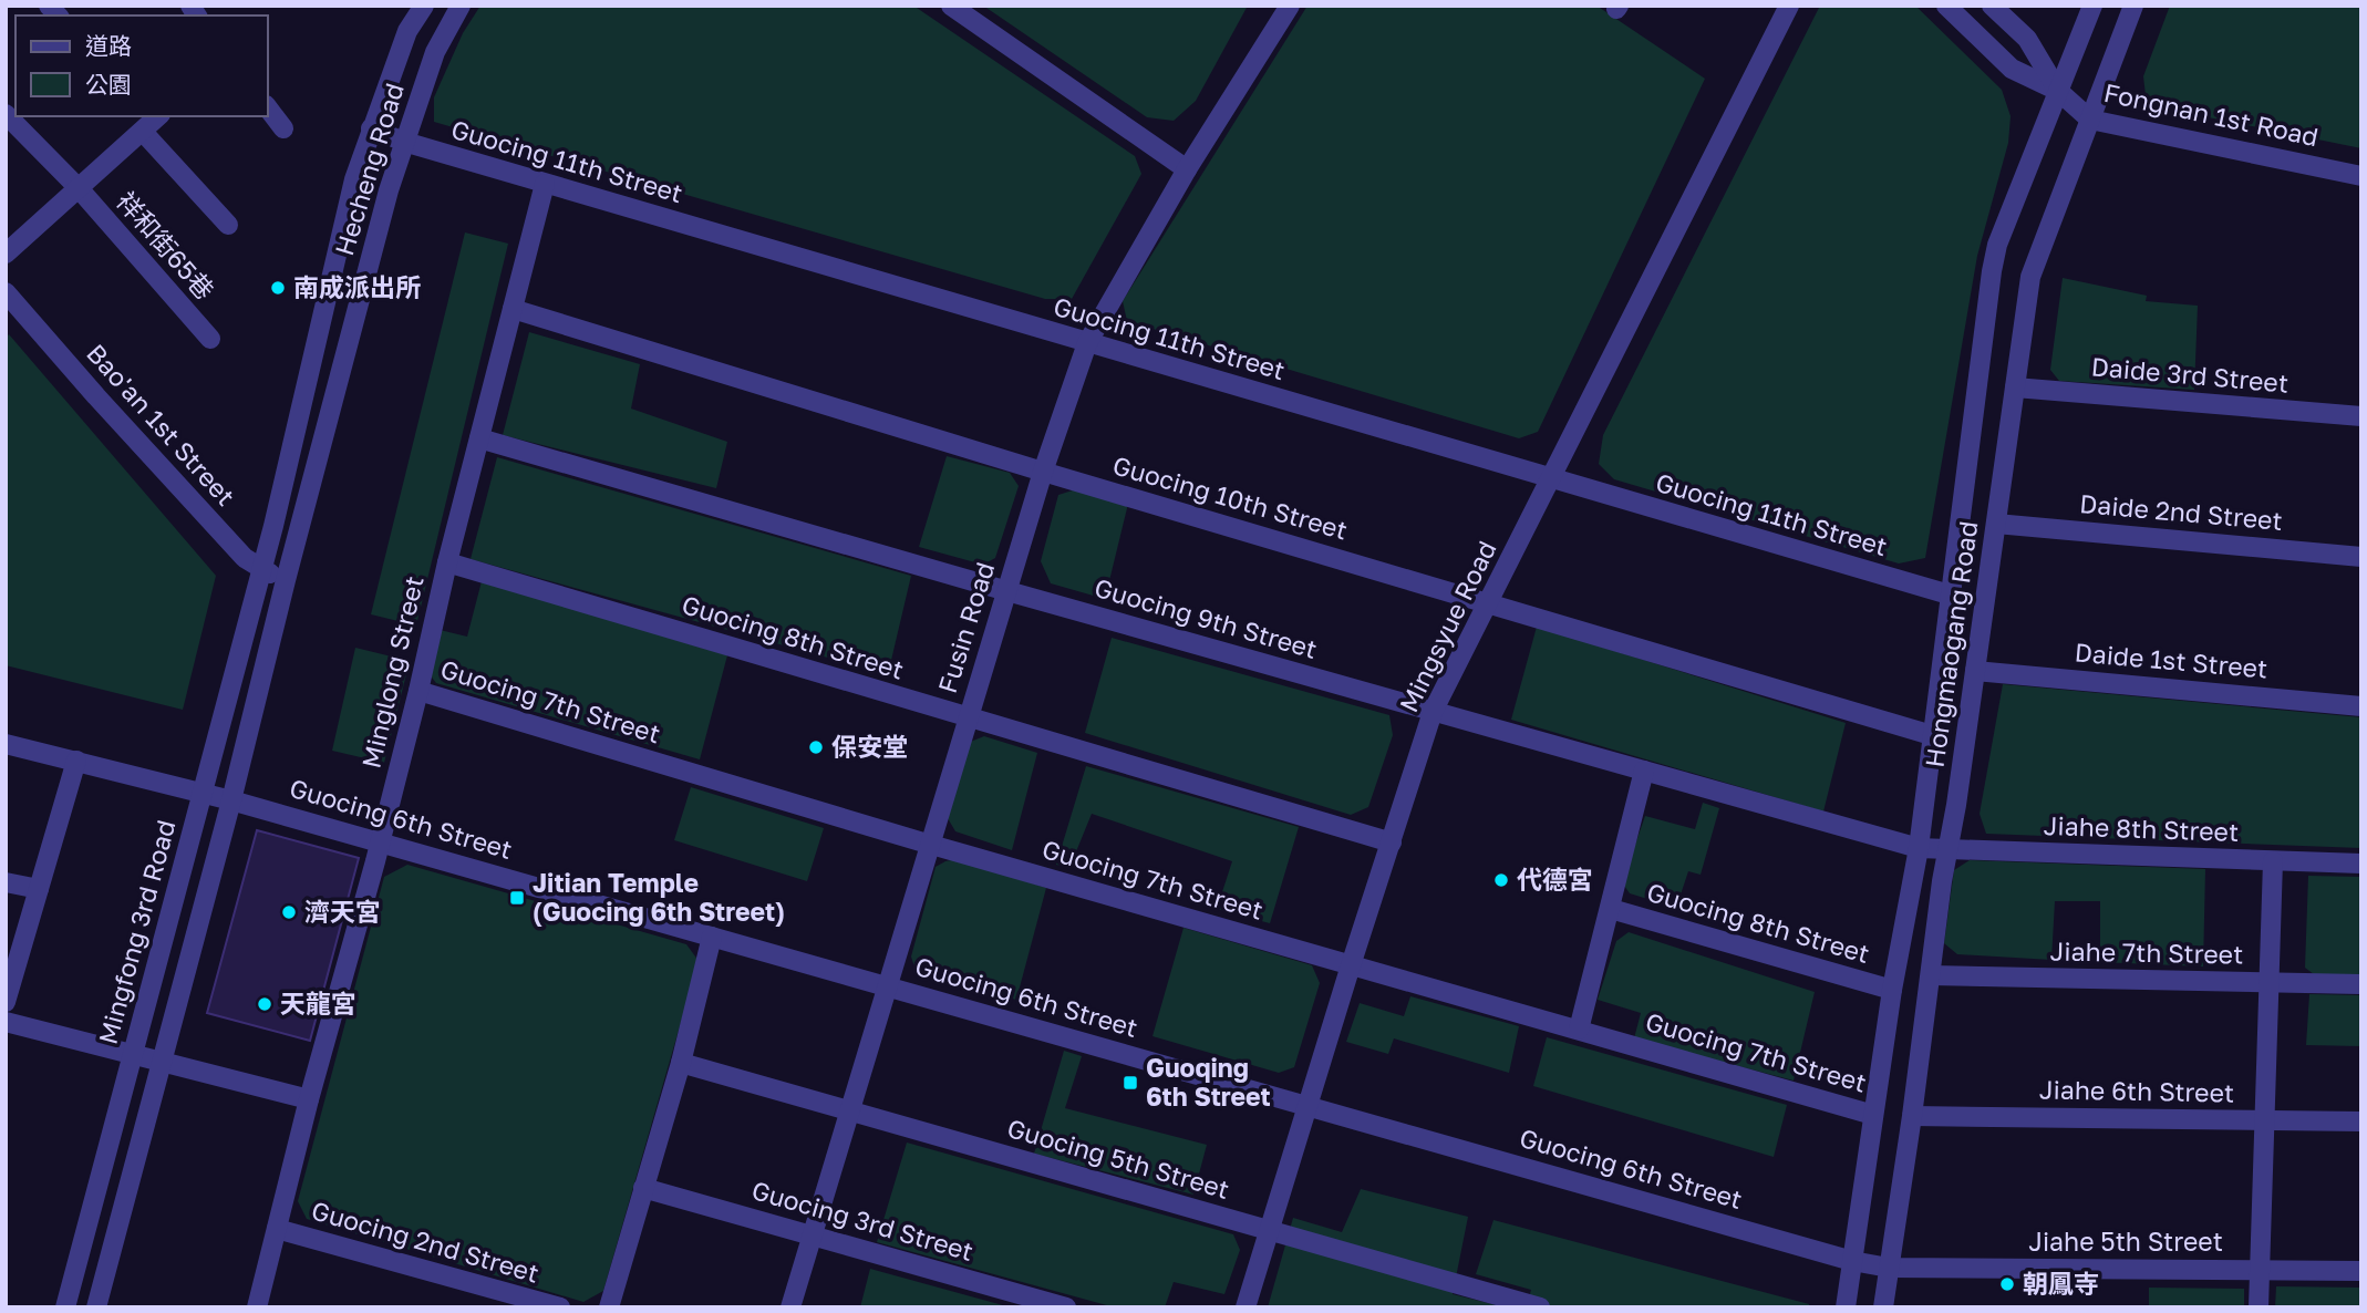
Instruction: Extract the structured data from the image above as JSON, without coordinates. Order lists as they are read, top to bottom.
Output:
{
  "streets": {
    "street": [
      "Fongnan 1st Road",
      "Guocing 11th Street",
      "Hecheng Road",
      "祥和街65巷",
      "Daide 3rd Street",
      "Bao'an 1st Street",
      "Guocing 10th Street",
      "Daide 2nd Street",
      "Guocing 9th Street",
      "Mingsyue Road",
      "Fusin Road",
      "Guocing 8th Street",
      "Hongmaogang Road",
      "Daide 1st Street",
      "Minglong Street",
      "Guocing 7th Street",
      "Guocing 6th Street",
      "Jiahe 8th Street",
      "Mingfong 3rd Road",
      "Jiahe 7th Street",
      "Jiahe 6th Street",
      "Guocing 5th Street",
      "Guocing 3rd Street",
      "Guocing 2nd Street",
      "Jiahe 5th Street"
    ]
  },
  "crossings": [
    ["Fongnan 1st Road", "Hongmaogang Road"],
    ["Guocing 11th Street", "Hecheng Road"],
    ["Guocing 11th Street", "Mingsyue Road"],
    ["Guocing 11th Street", "Fusin Road"],
    ["Guocing 11th Street", "Hongmaogang Road"],
    ["Guocing 11th Street", "Minglong Street"],
    ["Hecheng Road", "Bao'an 1st Street"],
    ["Hecheng Road", "Mingfong 3rd Road"],
    ["Daide 3rd Street", "Hongmaogang Road"],
    ["Bao'an 1st Street", "Mingfong 3rd Road"],
    ["Guocing 10th Street", "Mingsyue Road"],
    ["Guocing 10th Street", "Fusin Road"],
    ["Guocing 10th Street", "Hongmaogang Road"],
    ["Guocing 10th Street", "Minglong Street"],
    ["Daide 2nd Street", "Hongmaogang Road"],
    ["Guocing 9th Street", "Mingsyue Road"],
    ["Guocing 9th Street", "Fusin Road"],
    ["Guocing 9th Street", "Hongmaogang Road"],
    ["Guocing 9th Street", "Minglong Street"],
    ["Guocing 9th Street", "Jiahe 8th Street"],
    ["Mingsyue Road", "Guocing 8th Street"],
    ["Mingsyue Road", "Guocing 7th Street"],
    ["Mingsyue Road", "Guocing 6th Street"],
    ["Mingsyue Road", "Guocing 5th Street"],
    ["Fusin Road", "Guocing 8th Street"],
    ["Fusin Road", "Guocing 7th Street"],
    ["Fusin Road", "Guocing 6th Street"],
    ["Fusin Road", "Guocing 5th Street"],
    ["Fusin Road", "Guocing 3rd Street"],
    ["Guocing 8th Street", "Hongmaogang Road"],
    ["Guocing 8th Street", "Minglong Street"],
    ["Hongmaogang Road", "Daide 1st Street"],
    ["Hongmaogang Road", "Guocing 7th Street"],
    ["Hongmaogang Road", "Guocing 6th Street"],
    ["Hongmaogang Road", "Jiahe 8th Street"],
    ["Hongmaogang Road", "Jiahe 7th Street"],
    ["Hongmaogang Road", "Jiahe 6th Street"],
    ["Hongmaogang Road", "Jiahe 5th Street"],
    ["Minglong Street", "Guocing 7th Street"],
    ["Minglong Street", "Guocing 6th Street"],
    ["Minglong Street", "Guocing 2nd Street"],
    ["Guocing 6th Street", "Mingfong 3rd Road"],
    ["Guocing 6th Street", "Jiahe 5th Street"]
  ],
  "places": {
    "other": [
      "南成派出所",
      "保安堂",
      "代德宮",
      "濟天宮",
      "天龍宮",
      "朝鳳寺"
    ],
    "transit": ["Jitian Temple (Guocing 6th Street)", "Guoqing 6th Street"]
  },
  "legend": ["道路", "公園"]
}
